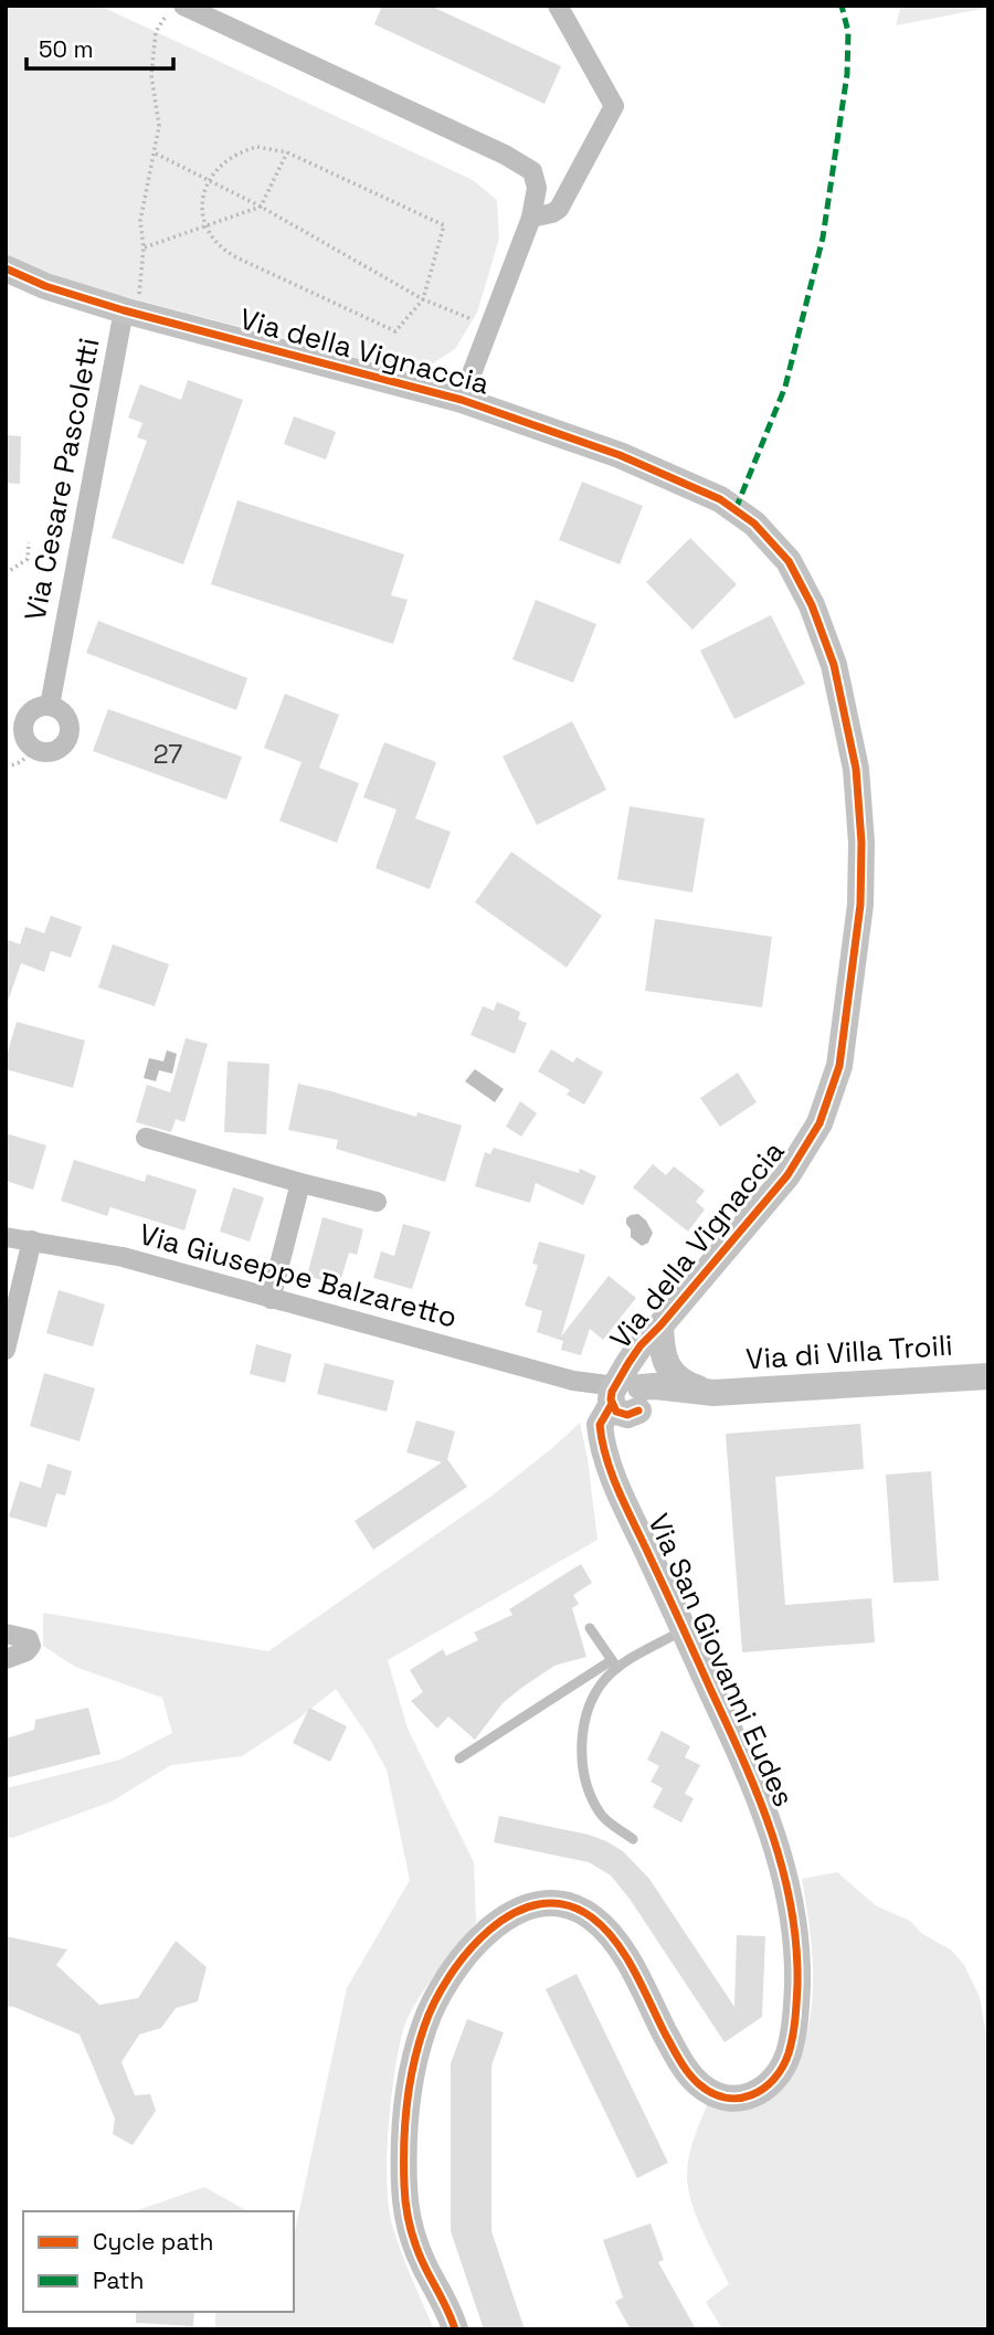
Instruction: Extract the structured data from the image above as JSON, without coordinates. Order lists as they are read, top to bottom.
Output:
{
  "streets": {
    "street": [
      "Via della Vignaccia",
      "Via Cesare Pascoletti",
      "Via Giuseppe Balzaretto",
      "Via di Villa Troili",
      "Via San Giovanni Eudes"
    ]
  },
  "crossings": [
    ["Via della Vignaccia", "Via Cesare Pascoletti"],
    ["Via della Vignaccia", "Via Giuseppe Balzaretto"],
    ["Via della Vignaccia", "Via di Villa Troili"],
    ["Via della Vignaccia", "Via San Giovanni Eudes"],
    ["Via Giuseppe Balzaretto", "Via di Villa Troili"],
    ["Via Giuseppe Balzaretto", "Via San Giovanni Eudes"],
    ["Via di Villa Troili", "Via San Giovanni Eudes"]
  ],
  "house_numbers": ["27"],
  "legend": ["Cycle path", "Path"],
  "scale_bar": "50 m"
}
